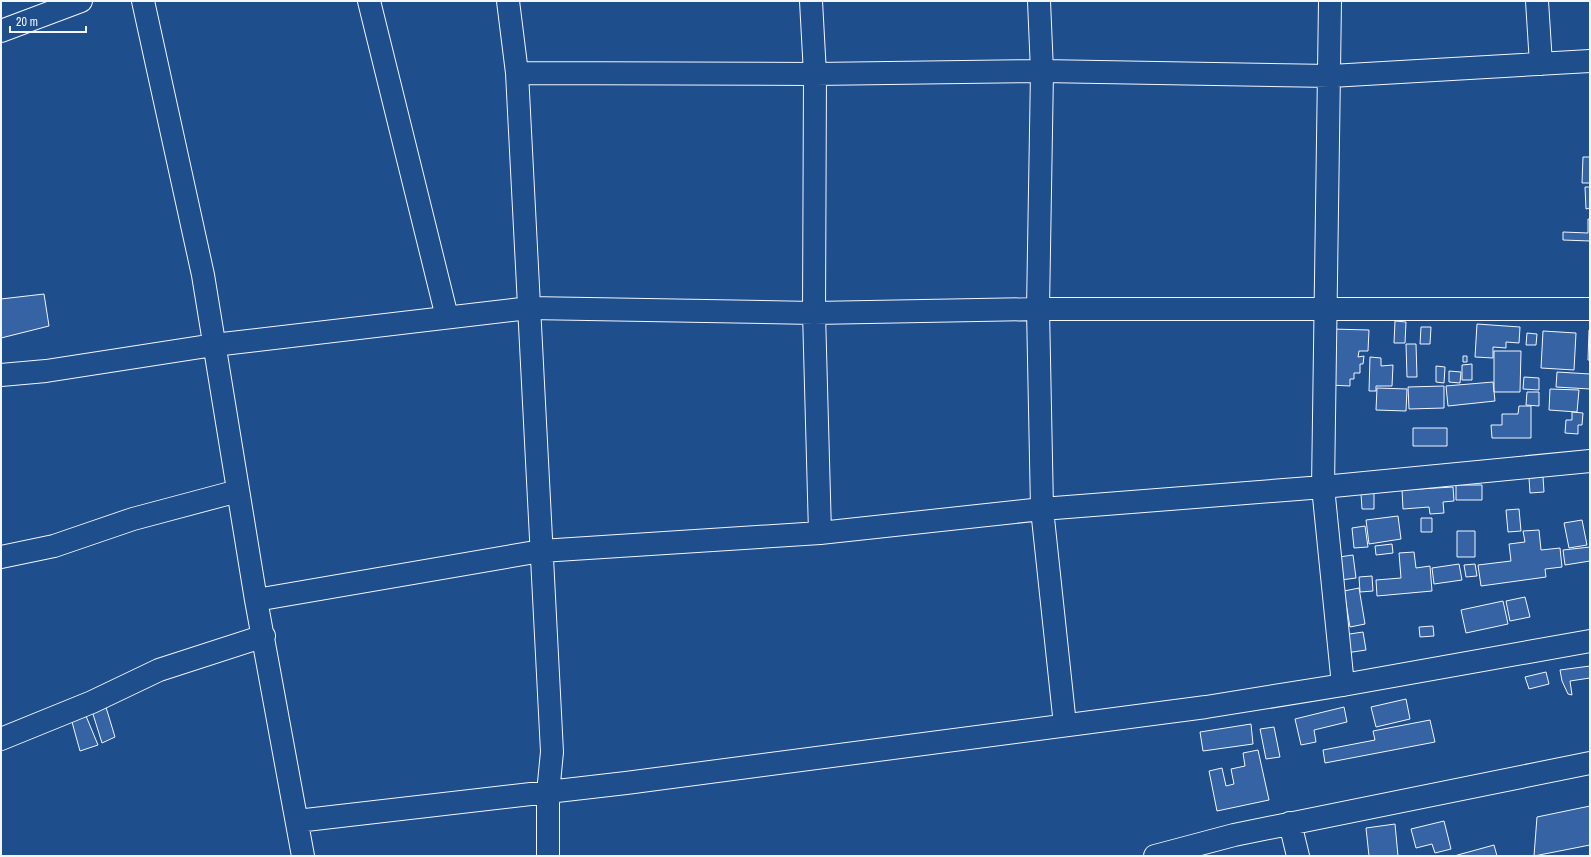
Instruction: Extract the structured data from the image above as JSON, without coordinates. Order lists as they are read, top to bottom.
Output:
{
  "scale_bar": "20 m"
}
